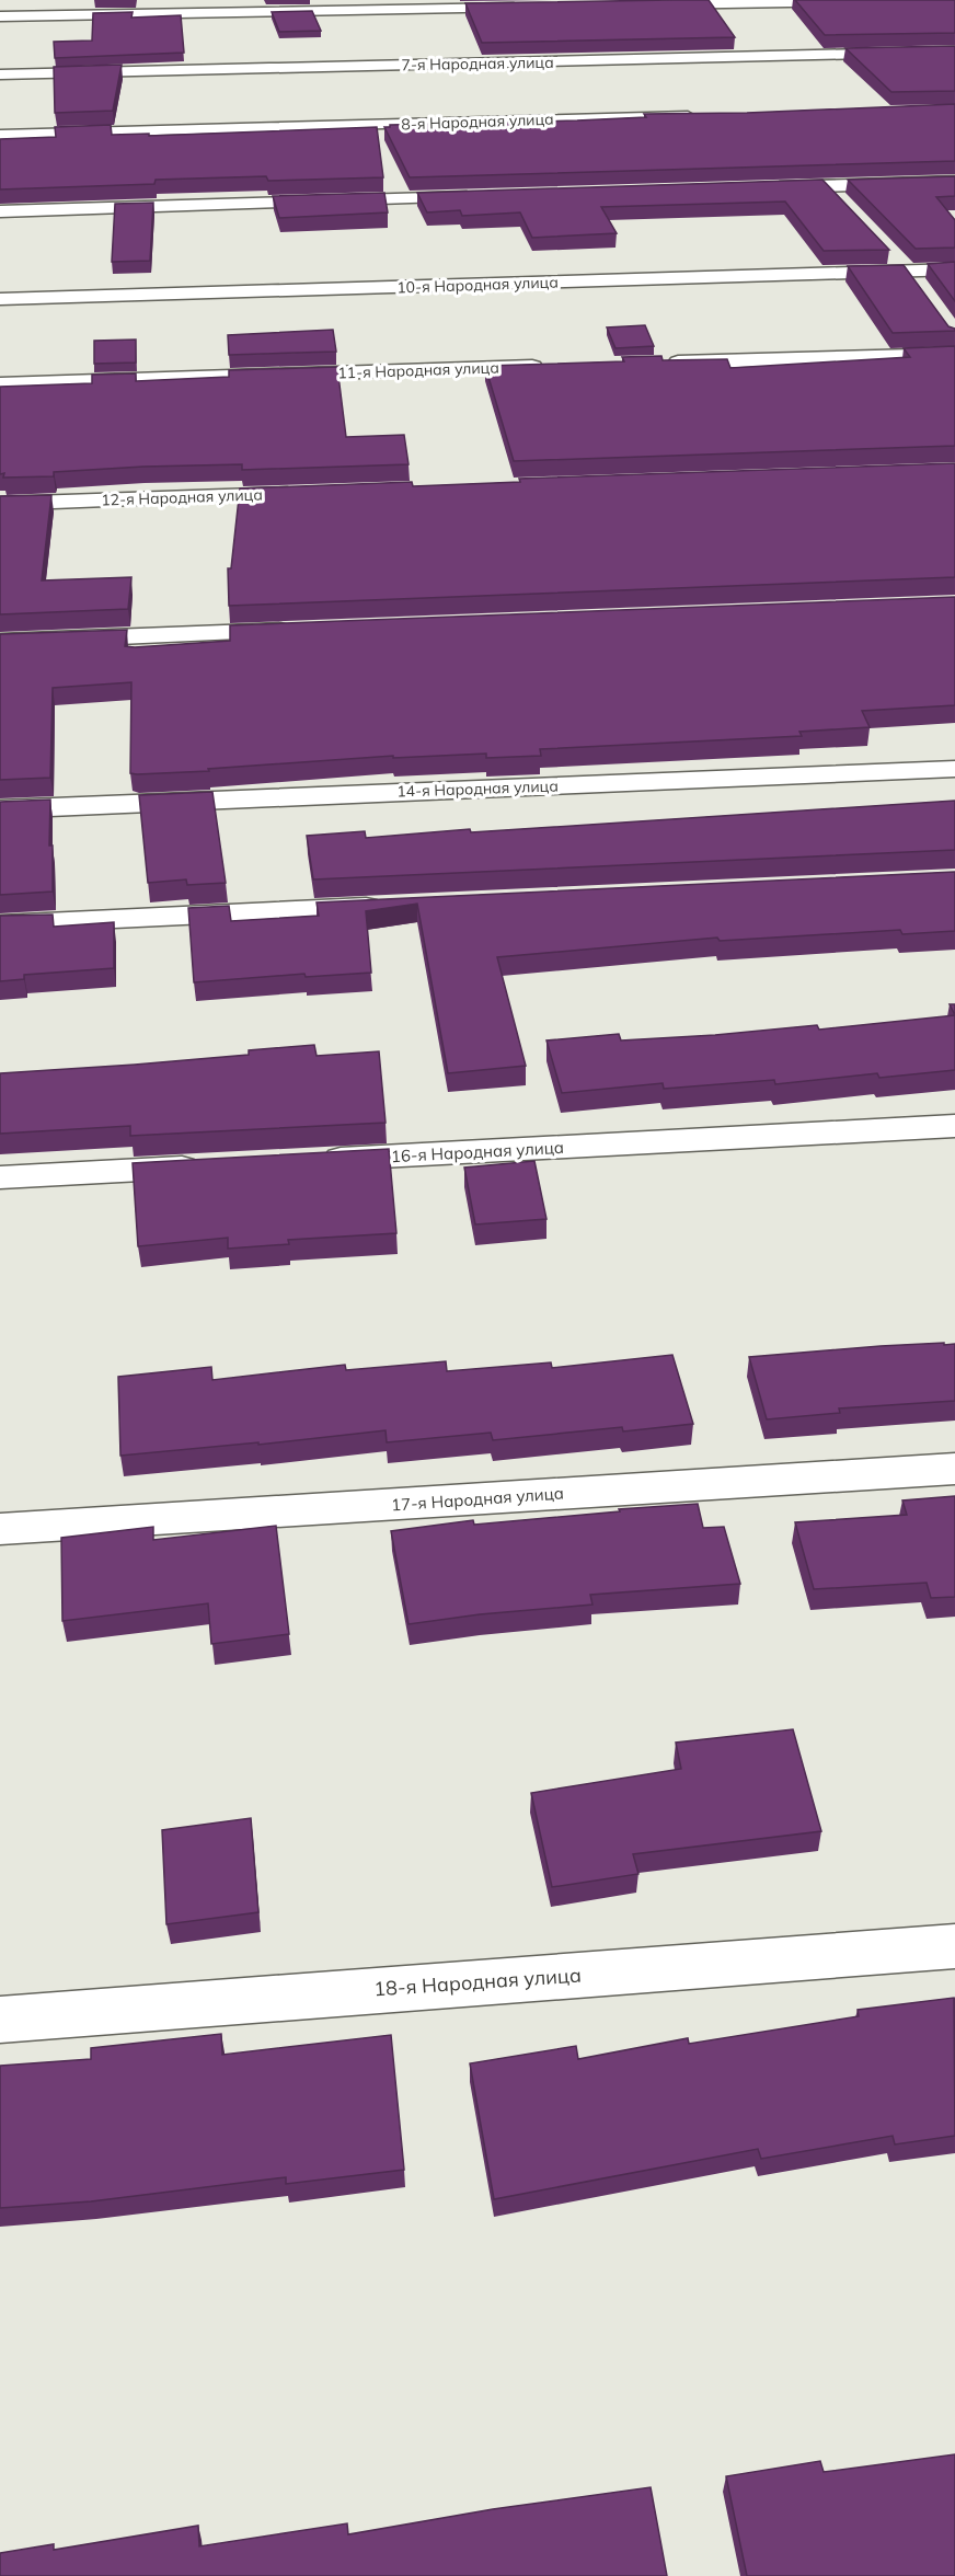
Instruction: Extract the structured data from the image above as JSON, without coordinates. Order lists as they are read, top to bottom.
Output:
{
  "streets": {
    "street": [
      "7-я Народная улица",
      "8-я Народная улица",
      "10-я Народная улица",
      "11-я Народная улица",
      "12-я Народная улица",
      "14-я Народная улица",
      "16-я Народная улица",
      "17-я Народная улица",
      "18-я Народная улица"
    ]
  }
}
